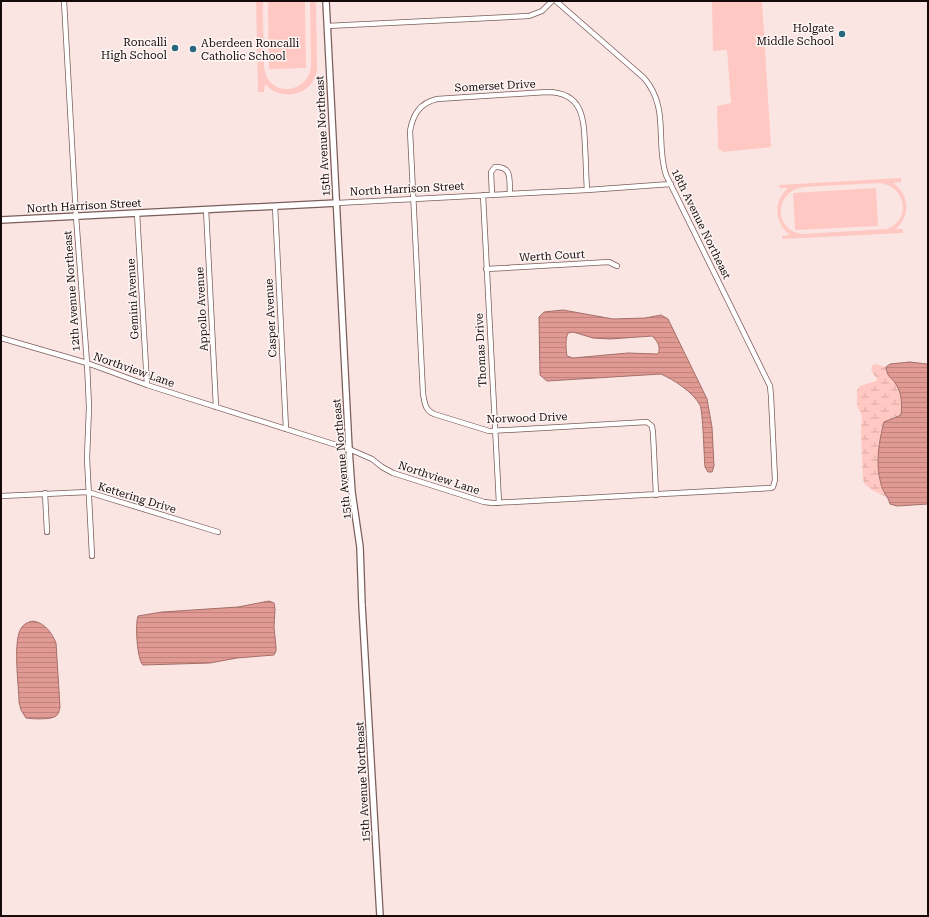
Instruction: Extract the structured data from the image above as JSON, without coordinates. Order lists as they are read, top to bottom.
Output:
{
  "streets": {
    "street": [
      "Somerset Drive",
      "15th Avenue Northeast",
      "North Harrison Street",
      "18th Avenue Northeast",
      "Werth Court",
      "12th Avenue Northeast",
      "Gemini Avenue",
      "Appollo Avenue",
      "Casper Avenue",
      "Thomas Drive",
      "Northview Lane",
      "Norwood Drive",
      "Kettering Drive"
    ]
  },
  "crossings": [
    ["Somerset Drive", "North Harrison Street"],
    ["Somerset Drive", "Norwood Drive"],
    ["15th Avenue Northeast", "North Harrison Street"],
    ["15th Avenue Northeast", "Northview Lane"],
    ["North Harrison Street", "18th Avenue Northeast"],
    ["North Harrison Street", "12th Avenue Northeast"],
    ["North Harrison Street", "Gemini Avenue"],
    ["North Harrison Street", "Appollo Avenue"],
    ["North Harrison Street", "Casper Avenue"],
    ["North Harrison Street", "Thomas Drive"],
    ["North Harrison Street", "Norwood Drive"],
    ["18th Avenue Northeast", "Northview Lane"],
    ["Werth Court", "Thomas Drive"],
    ["12th Avenue Northeast", "Northview Lane"],
    ["12th Avenue Northeast", "Kettering Drive"],
    ["Gemini Avenue", "Northview Lane"],
    ["Appollo Avenue", "Northview Lane"],
    ["Casper Avenue", "Northview Lane"],
    ["Thomas Drive", "Northview Lane"],
    ["Thomas Drive", "Norwood Drive"],
    ["Northview Lane", "Norwood Drive"]
  ],
  "places": ["Holgate Middle School", "Roncalli High School", "Aberdeen Roncalli Catholic School"]
}
